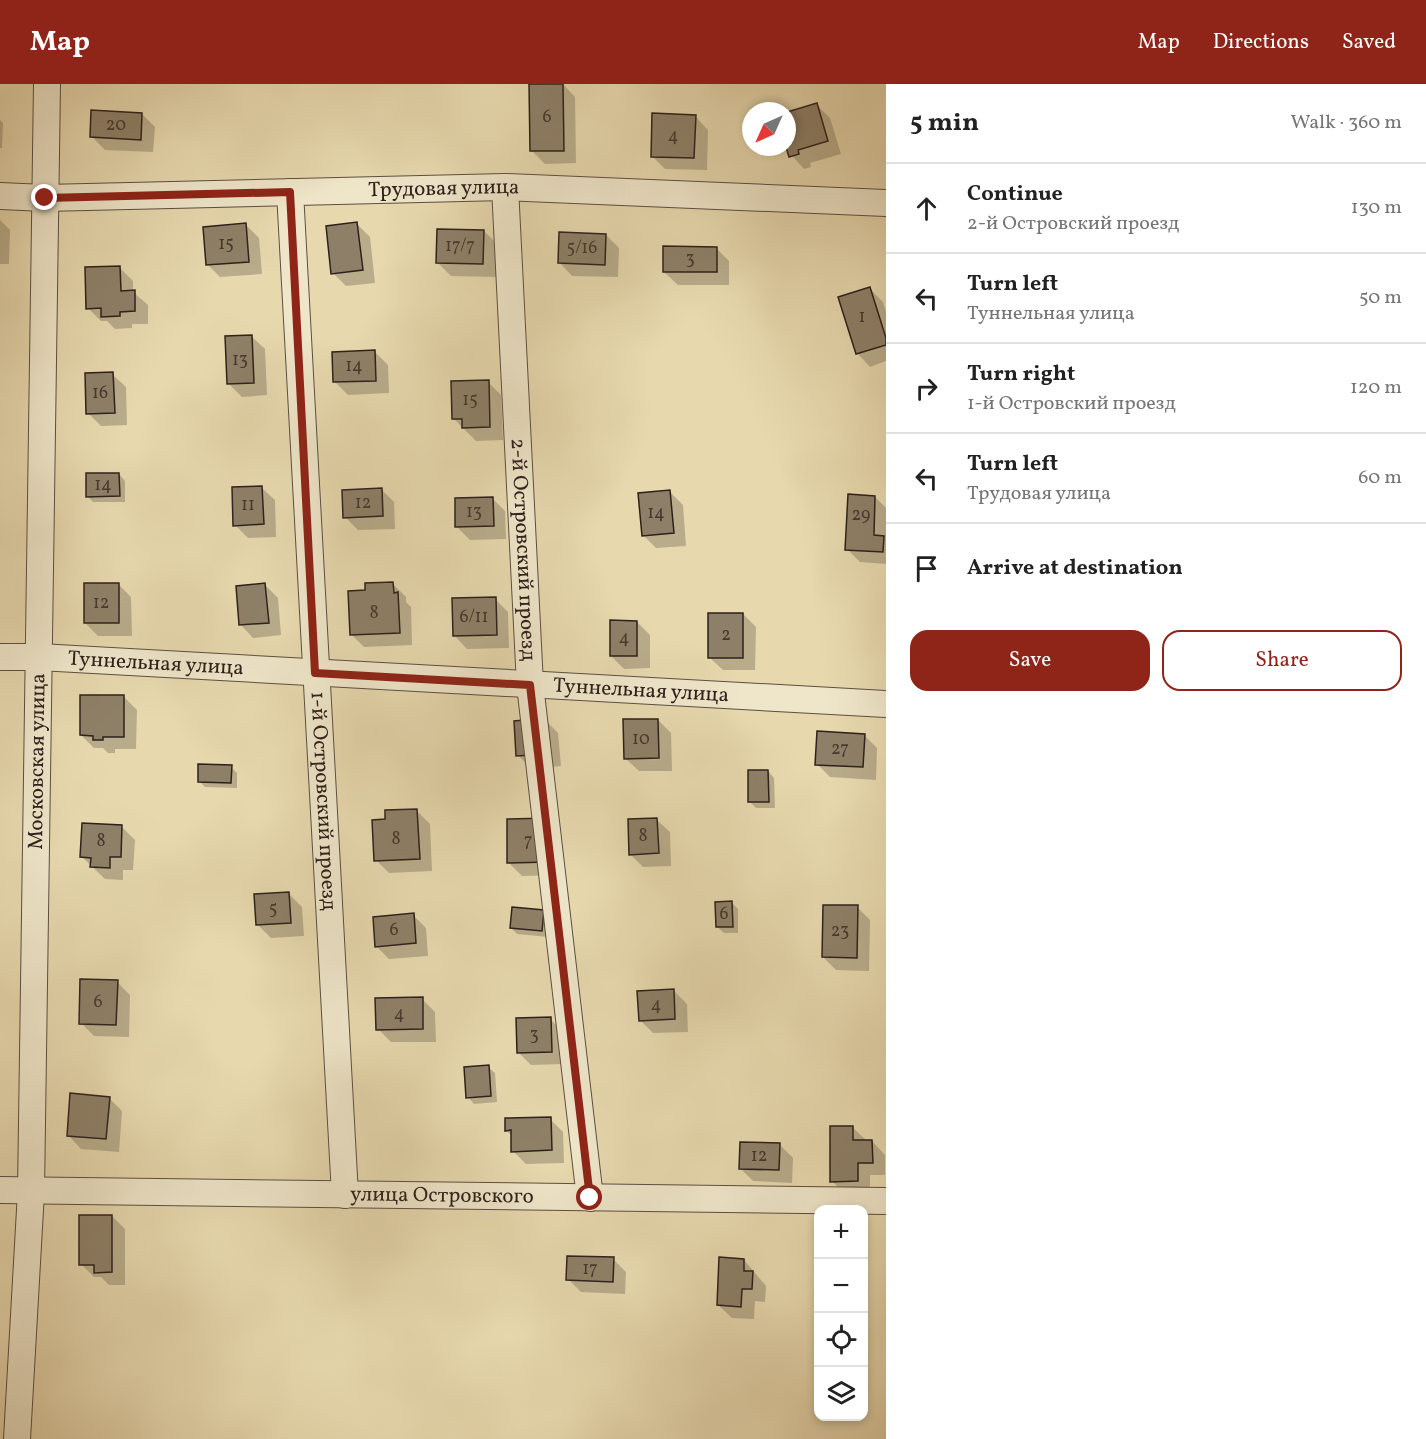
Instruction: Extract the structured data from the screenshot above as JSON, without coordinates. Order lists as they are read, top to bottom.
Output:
{
  "streets": {
    "street": [
      "Трудовая улица",
      "2-й Островский проезд",
      "Туннельная улица",
      "Московская улица",
      "1-й Островский проезд",
      "улица Островского"
    ]
  },
  "crossings": [
    ["Трудовая улица", "2-й Островский проезд"],
    ["Трудовая улица", "Московская улица"],
    ["Трудовая улица", "1-й Островский проезд"],
    ["2-й Островский проезд", "Туннельная улица"],
    ["2-й Островский проезд", "улица Островского"],
    ["Туннельная улица", "Московская улица"],
    ["Туннельная улица", "1-й Островский проезд"],
    ["Московская улица", "улица Островского"],
    ["1-й Островский проезд", "улица Островского"]
  ],
  "house_numbers": [
    "6",
    "20",
    "4",
    "15",
    "17/7",
    "5/16",
    "3",
    "1",
    "13",
    "14",
    "16",
    "15",
    "14",
    "12",
    "11",
    "13",
    "14",
    "29",
    "12",
    "8",
    "6/11",
    "2",
    "4",
    "10",
    "27",
    "8",
    "8",
    "8",
    "7",
    "5",
    "6",
    "6",
    "23",
    "6",
    "4",
    "4",
    "3",
    "12",
    "17"
  ],
  "north": "bottom left",
  "page": {
    "header": "Map",
    "nav": ["Map", "Directions", "Saved"],
    "heading": ["5 min", "Walk · 360 m"],
    "list": [
      ["Continue", "2-й Островский проезд", "130 m"],
      ["Turn left", "Туннельная улица", "50 m"],
      ["Turn right", "1-й Островский проезд", "120 m"],
      ["Turn left", "Трудовая улица", "60 m"],
      "Arrive at destination"
    ],
    "buttons": ["Save", "Share"],
    "map_buttons": ["+", "−"]
  }
}
